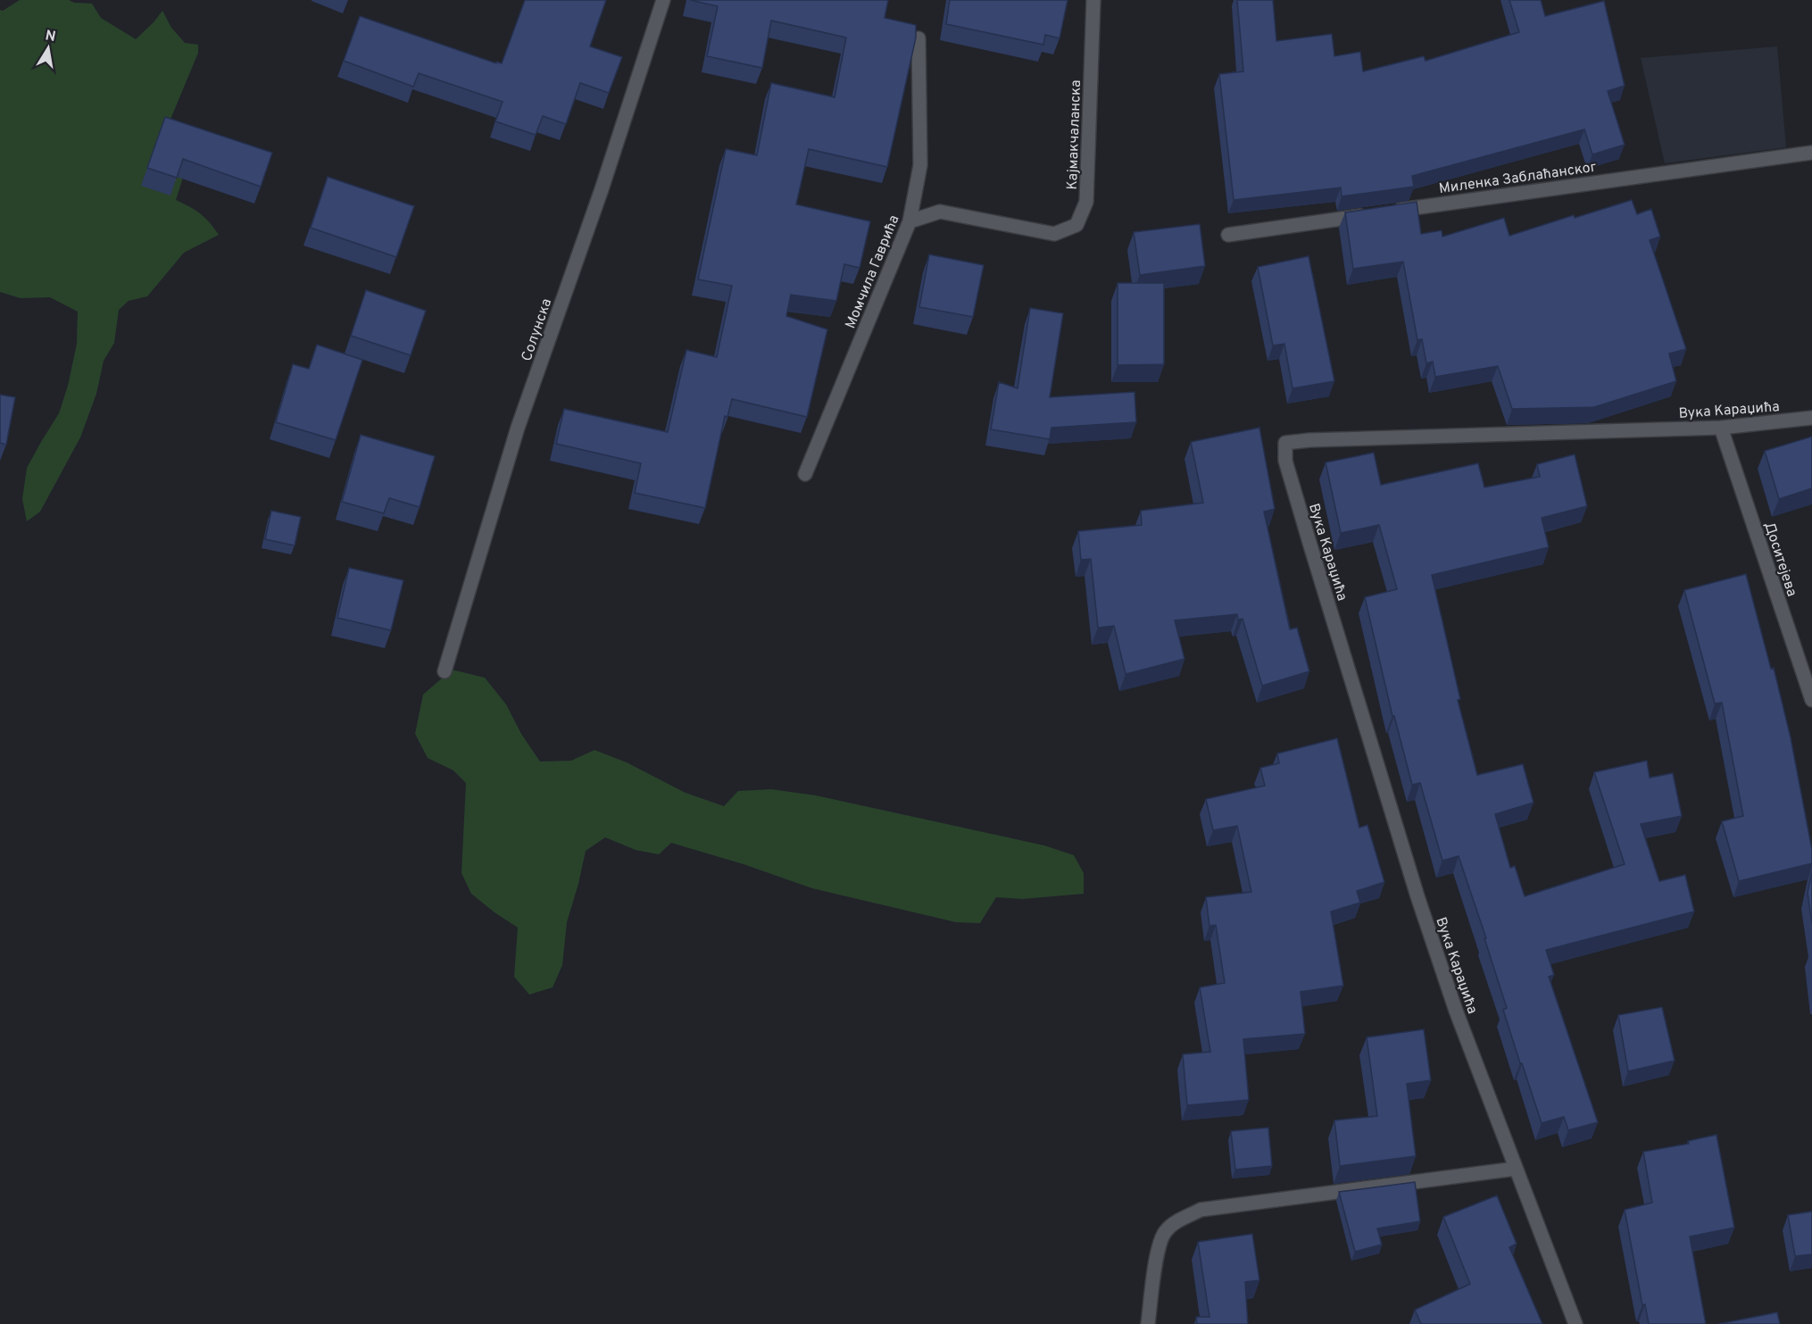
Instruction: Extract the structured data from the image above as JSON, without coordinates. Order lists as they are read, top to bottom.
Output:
{
  "streets": {
    "street": [
      "Кајмакчаланска",
      "Миленка Заблаћанског",
      "Момчила Гаврића",
      "Солунска",
      "Вука Караџића",
      "Доситејева"
    ]
  },
  "crossings": [
    ["Кајмакчаланска", "Момчила Гаврића"],
    ["Вука Караџића", "Доситејева"]
  ],
  "north": "top"
}
